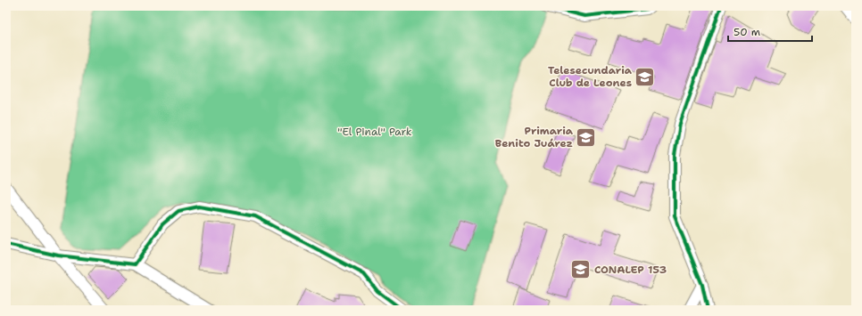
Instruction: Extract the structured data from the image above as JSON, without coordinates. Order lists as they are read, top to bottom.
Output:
{
  "parks": ["\"El Pinal\" Park"],
  "places": {
    "school or university": ["Telesecundaria Club de Leones", "Primaria Benito Juárez", "CONALEP 153"]
  },
  "scale_bar": "50 m"
}
